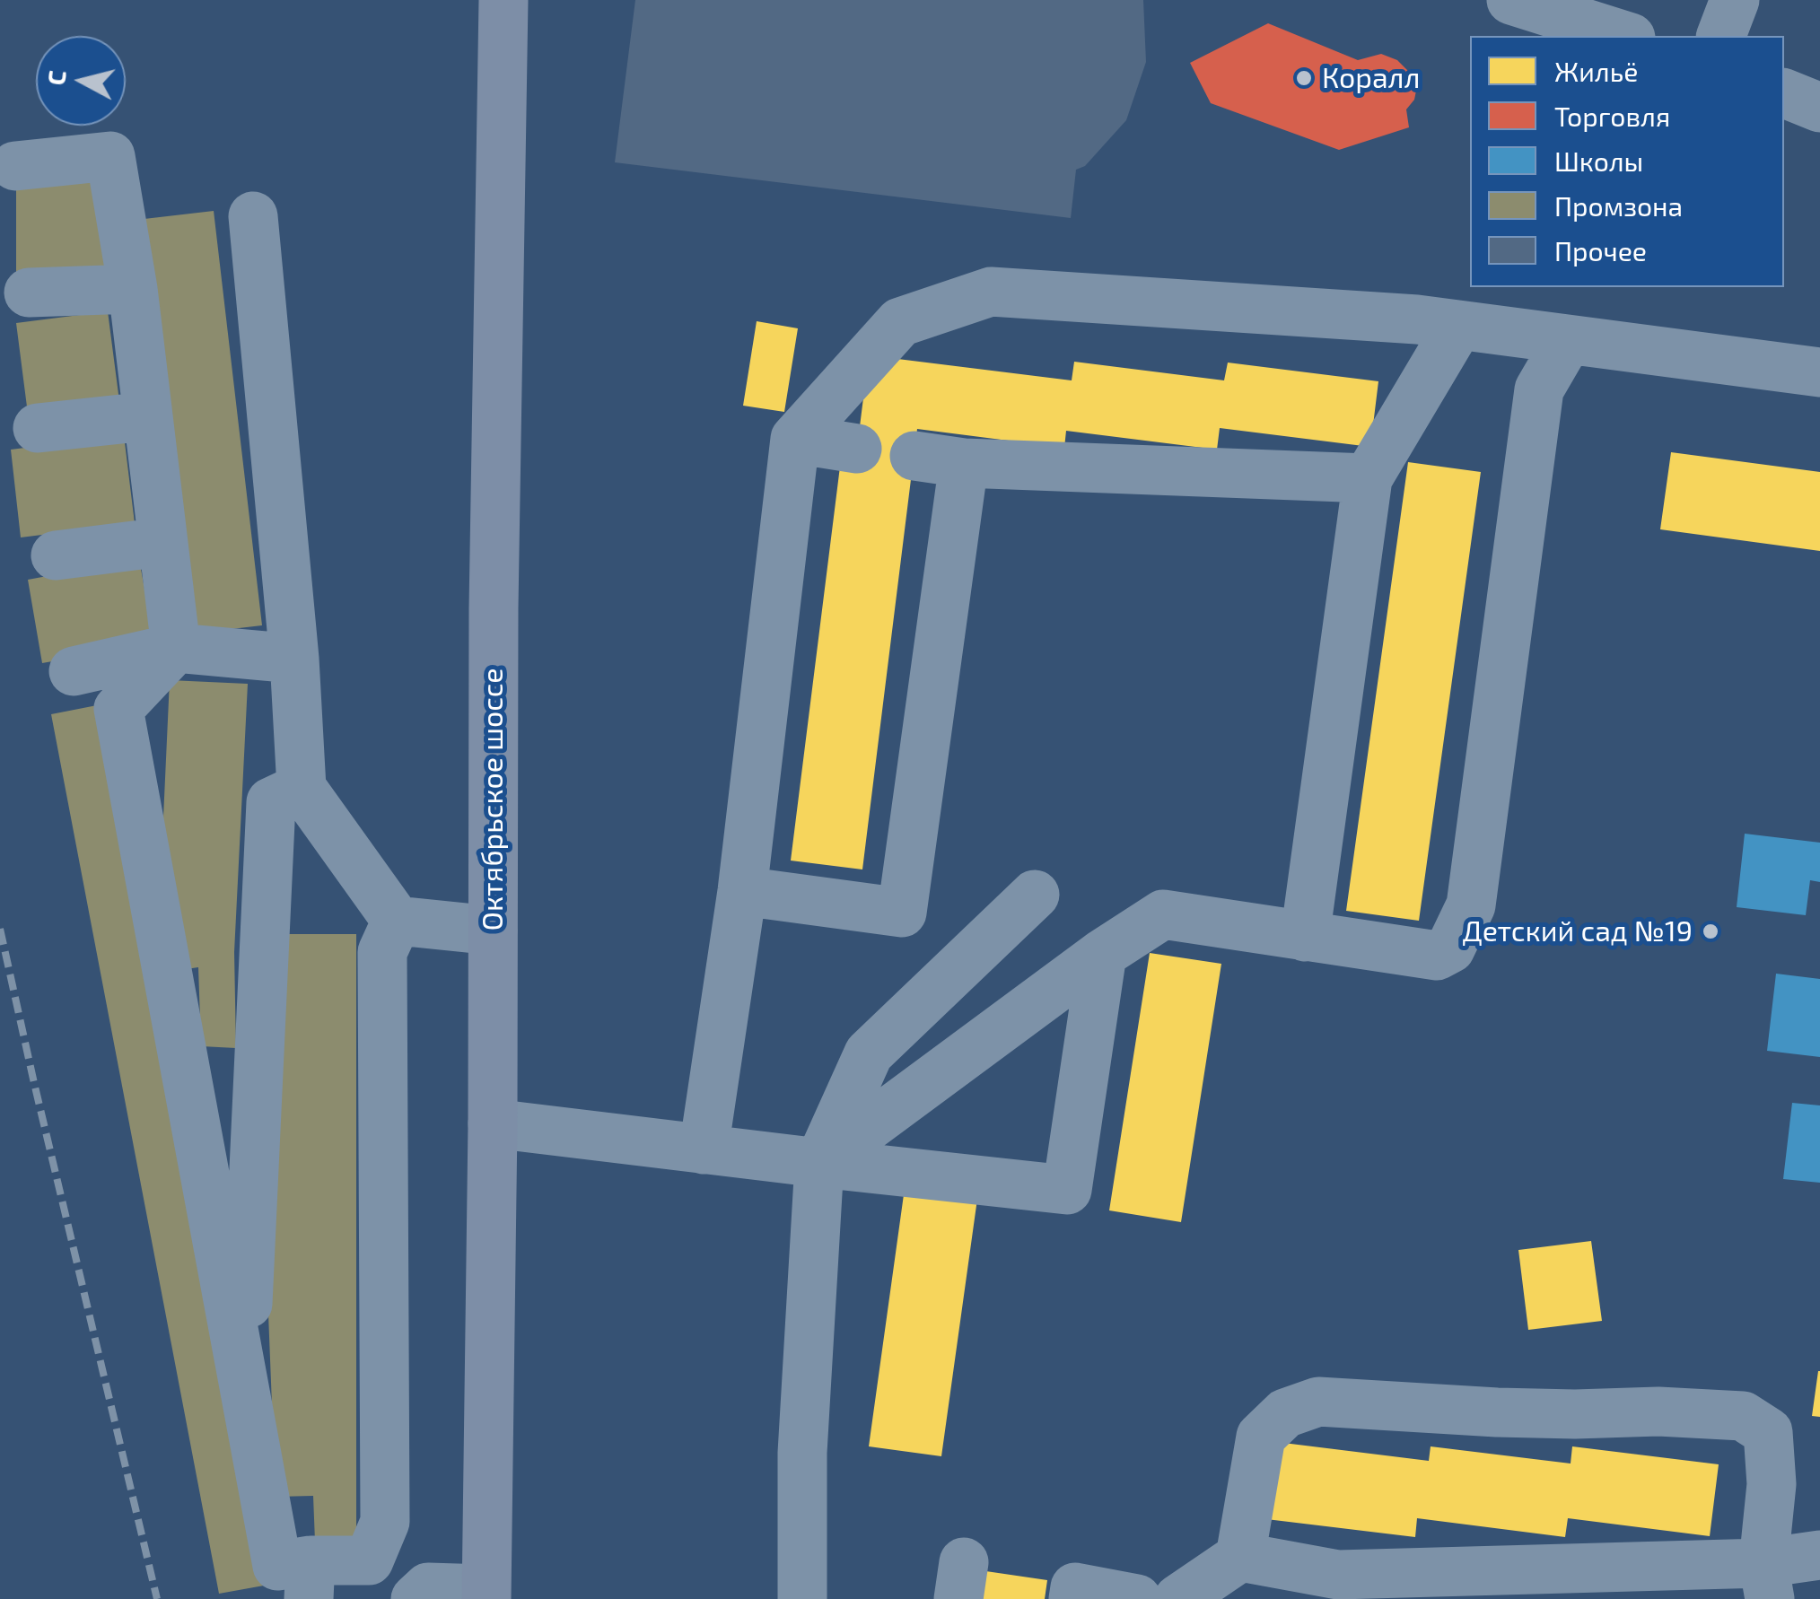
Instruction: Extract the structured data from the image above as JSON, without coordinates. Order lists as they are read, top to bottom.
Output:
{
  "streets": {
    "main road": ["Октябрьское шоссе"]
  },
  "places": ["Коралл", "Детский сад №19"],
  "legend": [
    "Жильё",
    "Торговля",
    "Школы",
    "Промзона",
    "Прочее"
  ],
  "north": "left"
}
